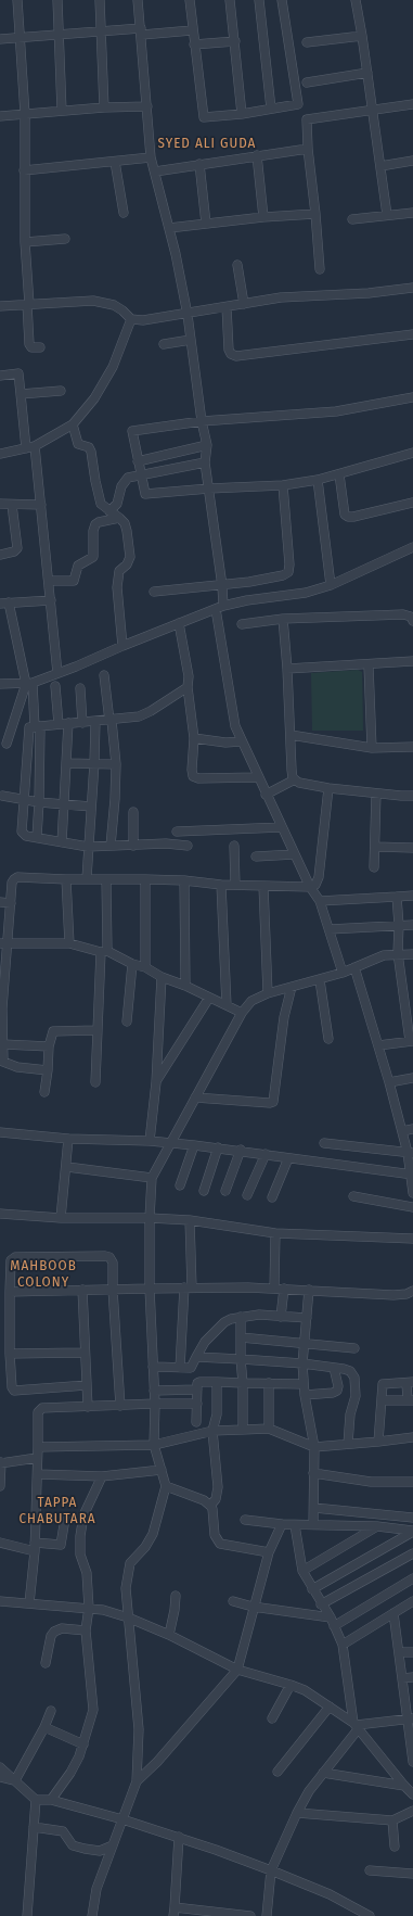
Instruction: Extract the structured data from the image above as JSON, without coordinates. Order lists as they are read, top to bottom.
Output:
{
  "districts": ["SYED ALI GUDA", "MAHBOOB COLONY", "TAPPA CHABUTARA"]
}
